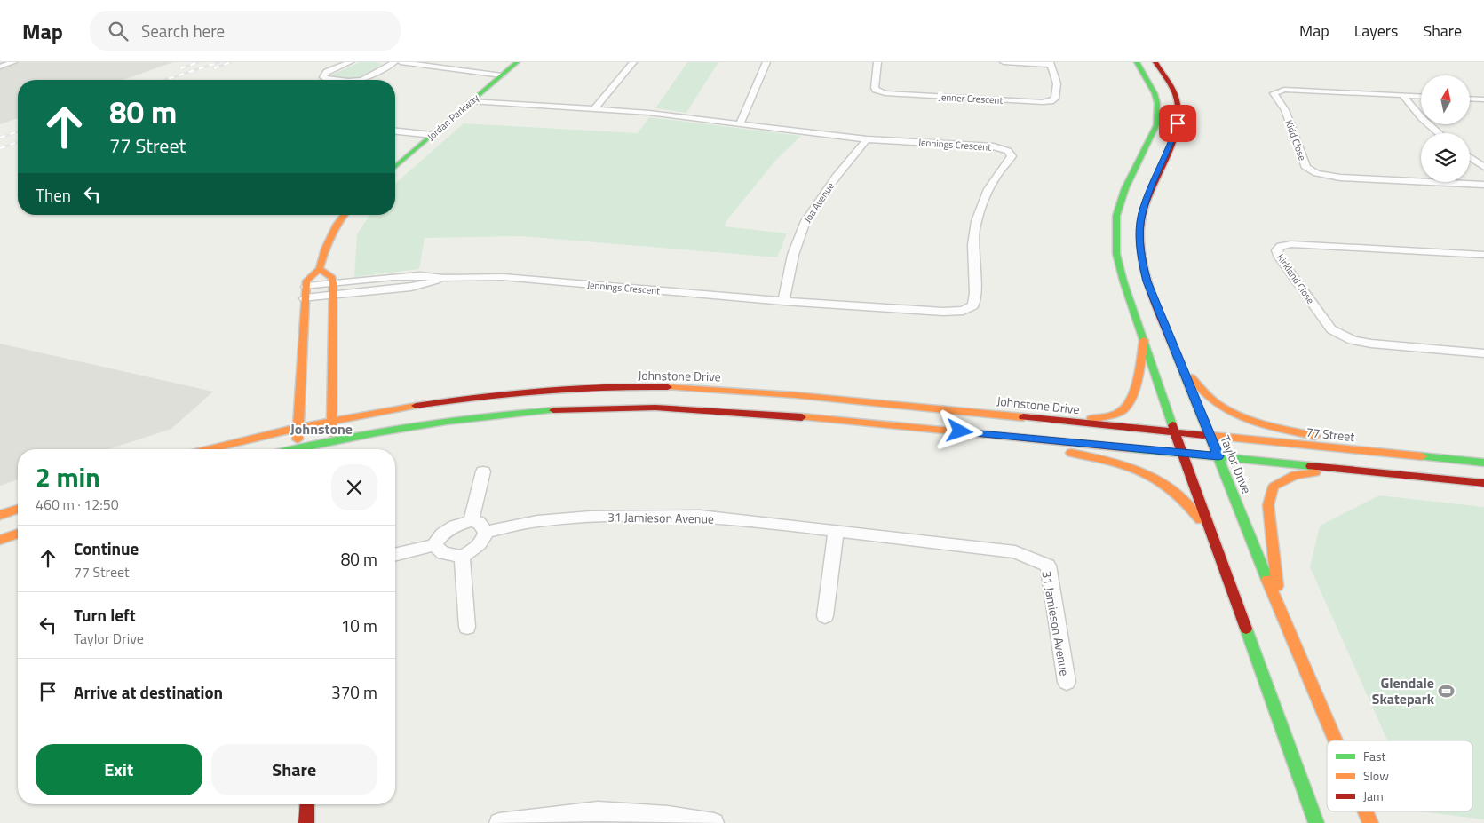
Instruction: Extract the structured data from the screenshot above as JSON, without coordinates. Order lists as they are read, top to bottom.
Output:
{
  "streets": {
    "main road": [
      "Jordan Parkway",
      "Johnstone Drive",
      "77 Street",
      "Taylor Drive"
    ],
    "street": [
      "Jenner Crescent",
      "Kidd Close",
      "Jennings Crescent",
      "Joa Avenue",
      "Kirkland Close",
      "31 Jamieson Avenue"
    ]
  },
  "crossings": [
    ["Jordan Parkway", "Jennings Crescent"],
    ["Jennings Crescent", "Joa Avenue"],
    ["Johnstone Drive", "77 Street"],
    ["77 Street", "Taylor Drive"]
  ],
  "districts": ["Johnstone"],
  "places": {
    "sports": ["Glendale Skatepark"]
  },
  "legend": ["Fast", "Slow", "Jam"],
  "north": "top",
  "page": {
    "header": "Map",
    "search": "Search here",
    "nav": ["Map", "Layers", "Share"],
    "turn": ["80 m", "77 Street"],
    "then": "Then",
    "heading": ["2 min", "460 m · 12:50"],
    "list": [
      {
        "name": "Continue",
        "note": "77 Street",
        "value": "80 m"
      },
      {
        "name": "Turn left",
        "note": "Taylor Drive",
        "value": "10 m"
      },
      {
        "name": "Arrive at destination",
        "value": "370 m"
      }
    ],
    "buttons": ["Exit", "Share"]
  }
}
